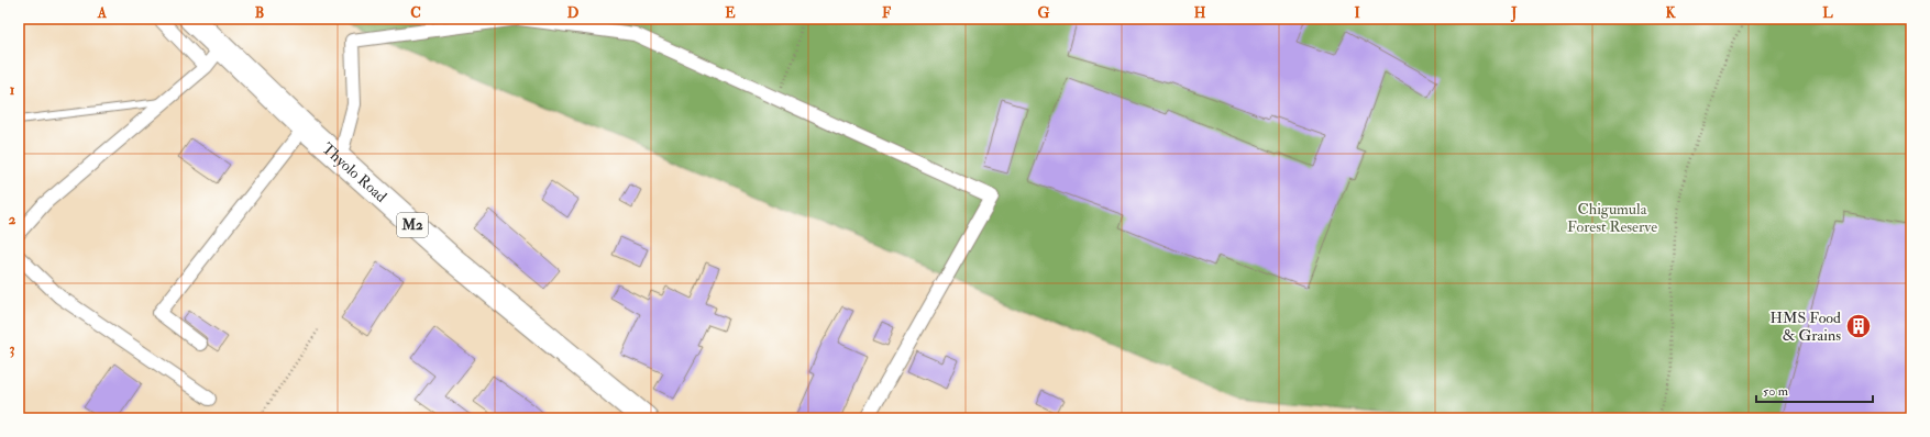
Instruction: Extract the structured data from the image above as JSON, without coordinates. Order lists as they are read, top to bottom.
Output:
{
  "streets": {
    "highway": ["Thyolo Road", "M2"]
  },
  "parks": ["Chigumula Forest Reserve"],
  "places": {
    "building": ["HMS Food & Grains"]
  },
  "scale_bar": "50 m",
  "grid": {
    "columns": [
      "A",
      "B",
      "C",
      "D",
      "E",
      "F",
      "G",
      "H",
      "I",
      "J",
      "K",
      "L"
    ],
    "rows": ["1", "2", "3"]
  }
}
